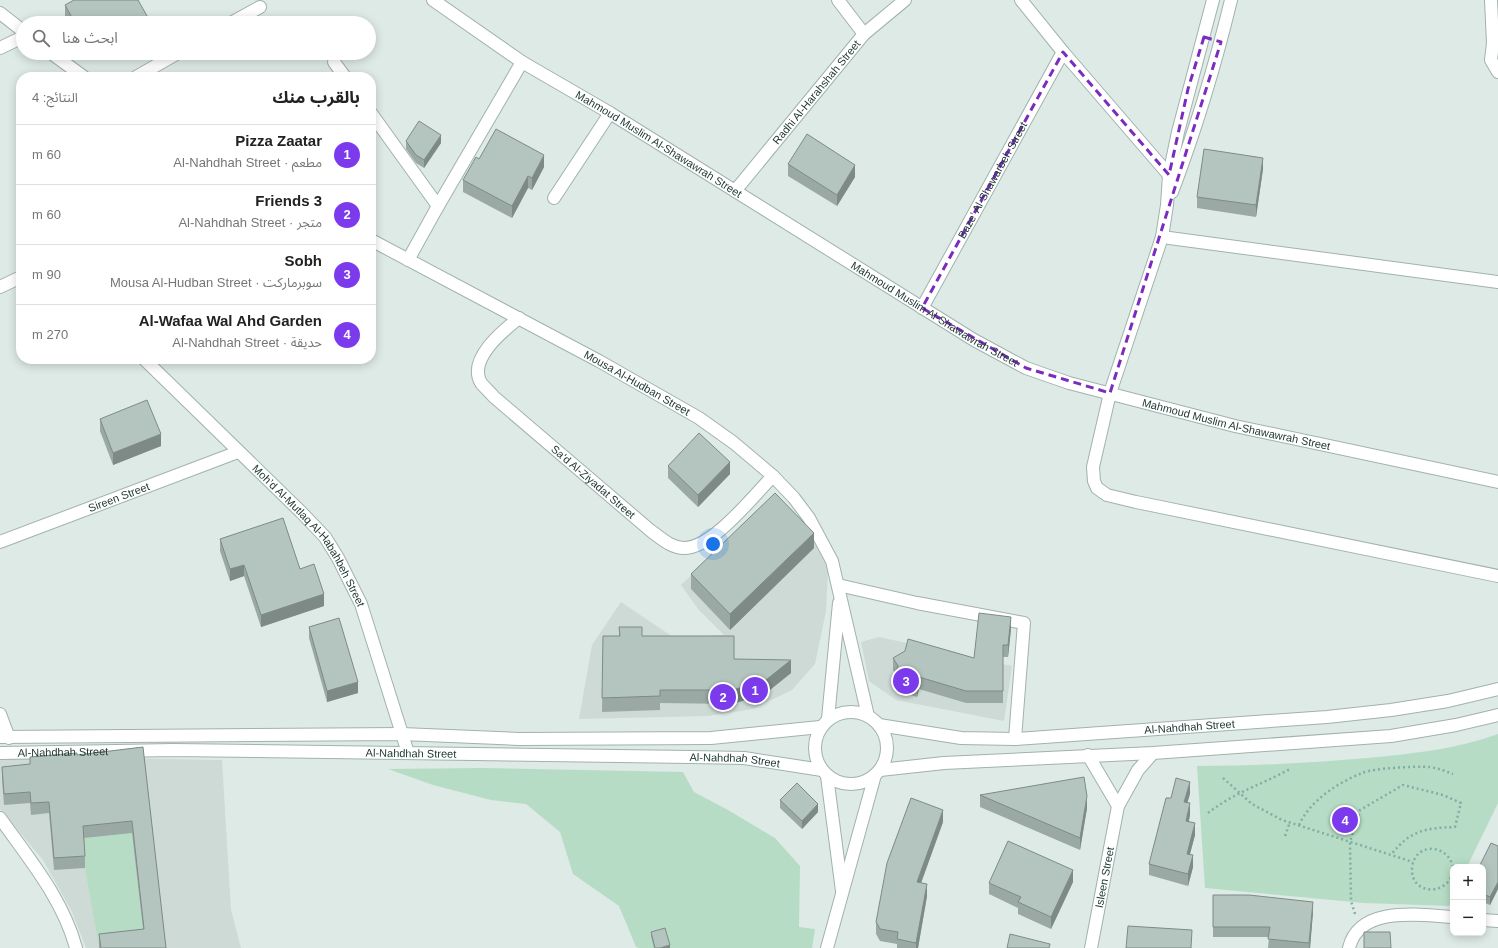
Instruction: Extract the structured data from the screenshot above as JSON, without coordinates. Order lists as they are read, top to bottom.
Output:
{
  "streets": {
    "street": [
      "Radhi Al-Harahshah Street",
      "Mahmoud Muslim Al-Shawawrah Street",
      "Baze’ Al-Shawarbeh Street",
      "Mousa Al-Hudban Street",
      "Sa’d Al-Ziyadat Street",
      "Sireen Street",
      "Moh’d Al-Mutlaq Al-Habahbeh Street",
      "Al-Nahdhah Street",
      "Isleen Street"
    ]
  },
  "crossings": [
    ["Radhi Al-Harahshah Street", "Mahmoud Muslim Al-Shawawrah Street"],
    ["Mahmoud Muslim Al-Shawawrah Street", "Baze’ Al-Shawarbeh Street"],
    ["Mousa Al-Hudban Street", "Sa’d Al-Ziyadat Street"],
    ["Mousa Al-Hudban Street", "Al-Nahdhah Street"],
    ["Sireen Street", "Moh’d Al-Mutlaq Al-Habahbeh Street"],
    ["Moh’d Al-Mutlaq Al-Habahbeh Street", "Al-Nahdhah Street"],
    ["Al-Nahdhah Street", "Isleen Street"]
  ],
  "page": {
    "search": "ابحث هنا",
    "heading": ["بالقرب منك", "النتائج: 4"],
    "list": [
      {
        "mark": "1",
        "name": "Pizza Zaatar",
        "note": "مطعم · Al-Nahdhah Street",
        "value": "60 m"
      },
      {
        "mark": "2",
        "name": "3 Friends",
        "note": "متجر · Al-Nahdhah Street",
        "value": "60 m"
      },
      {
        "mark": "3",
        "name": "Sobh",
        "note": "سوبرماركت · Mousa Al-Hudban Street",
        "value": "90 m"
      },
      {
        "mark": "4",
        "name": "Al-Wafaa Wal Ahd Garden",
        "note": "حديقة · Al-Nahdhah Street",
        "value": "270 m"
      }
    ],
    "pins": [
      "3",
      "1",
      "2",
      "4"
    ],
    "map_buttons": ["+", "−"]
  }
}
